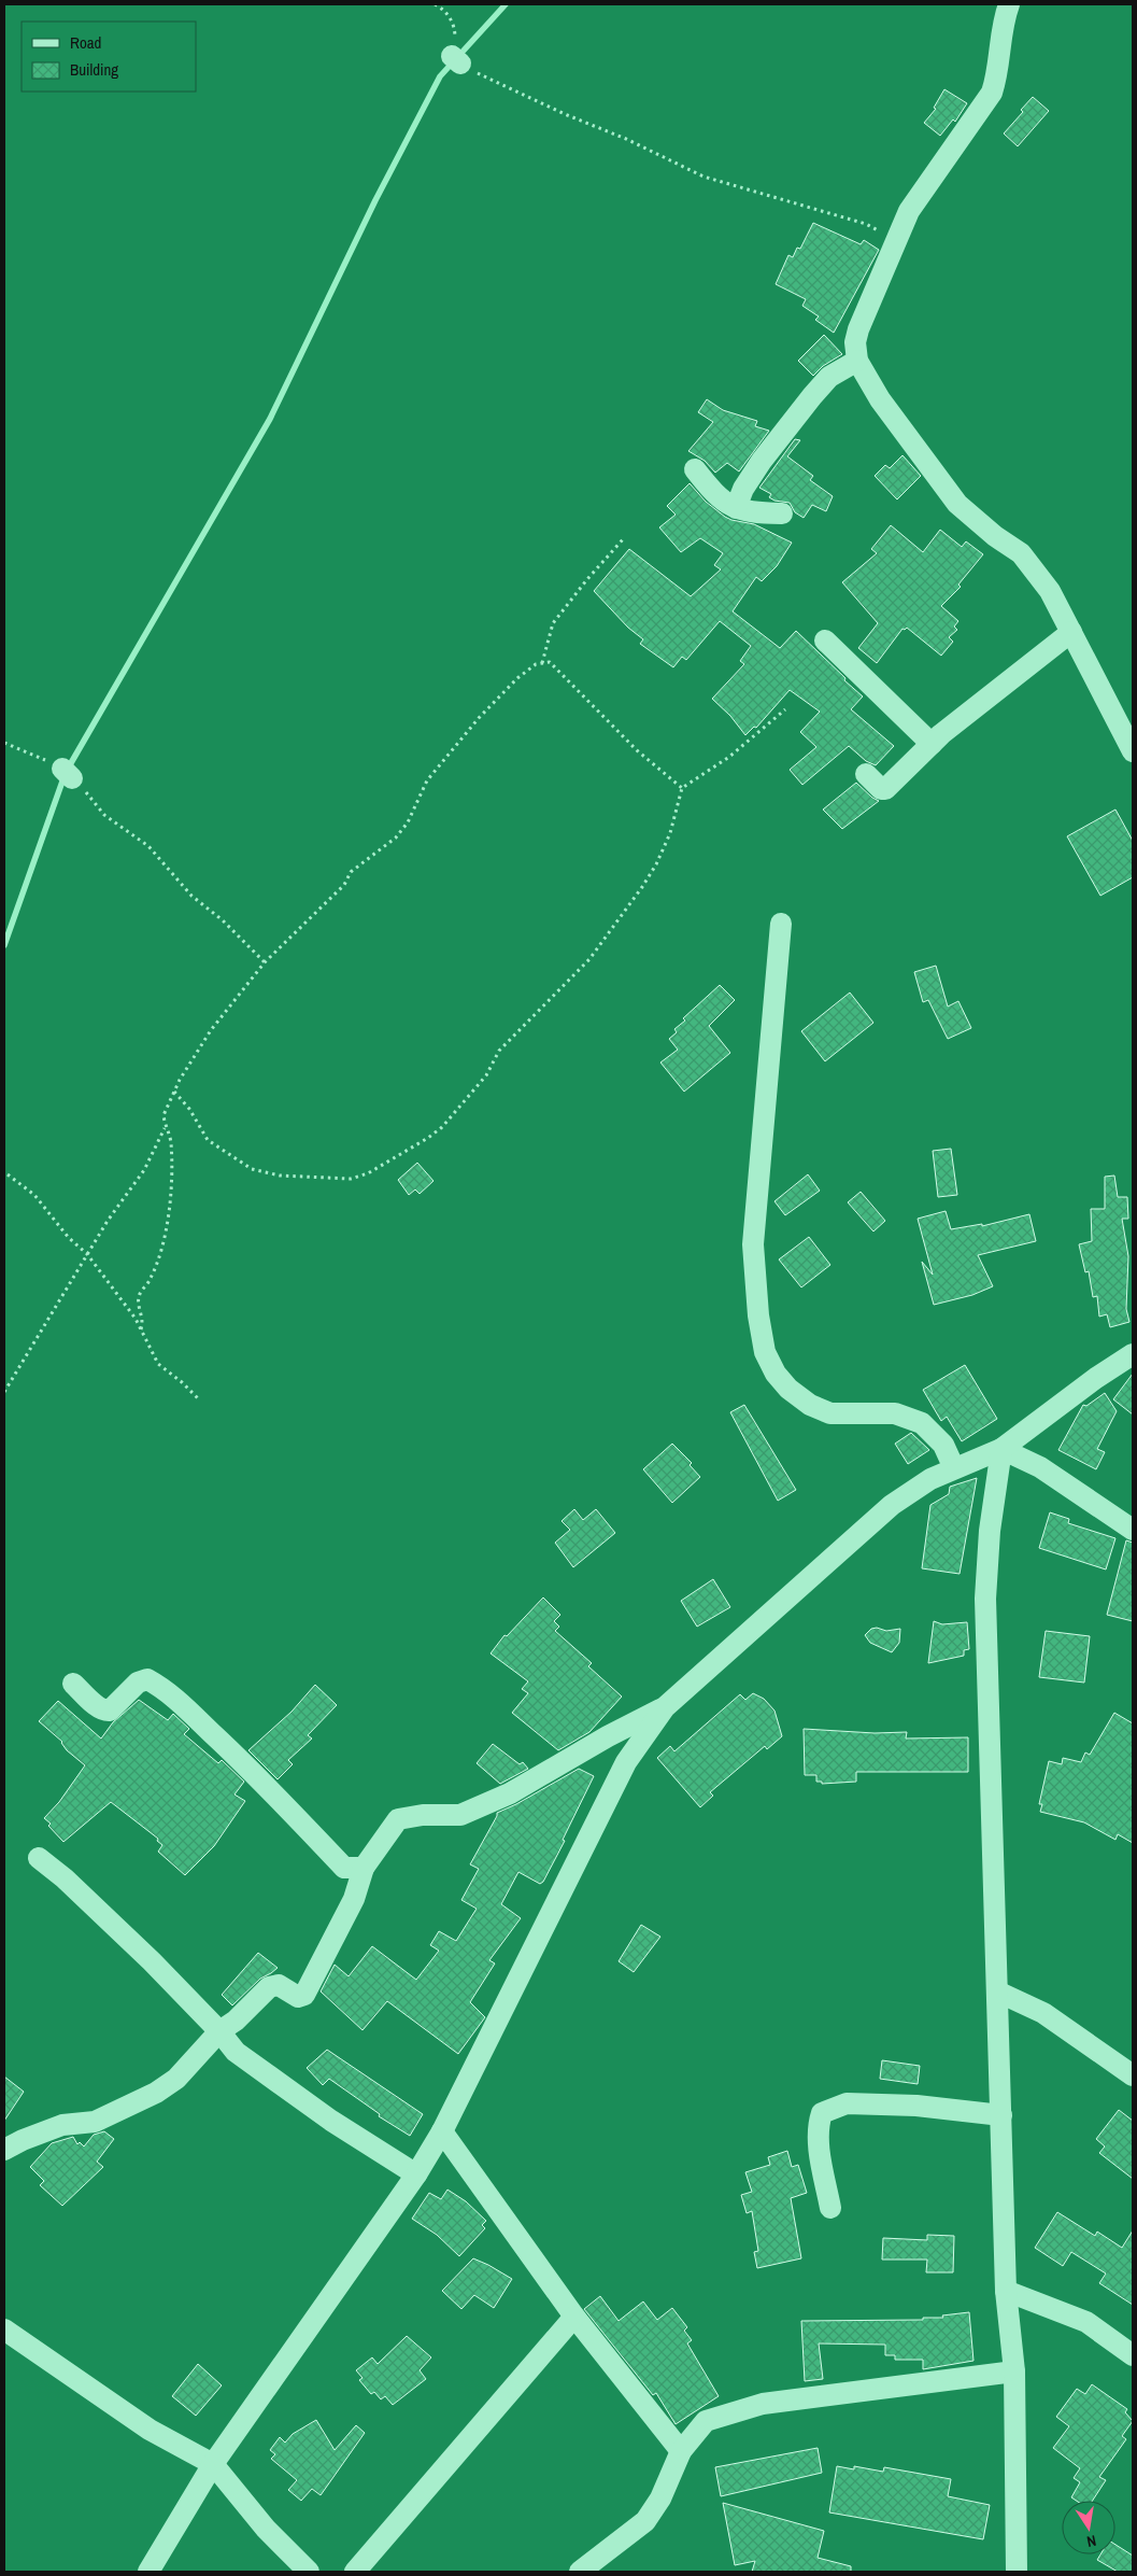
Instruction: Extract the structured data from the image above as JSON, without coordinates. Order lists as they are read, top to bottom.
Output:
{
  "legend": ["Road", "Building"],
  "north": "bottom"
}
